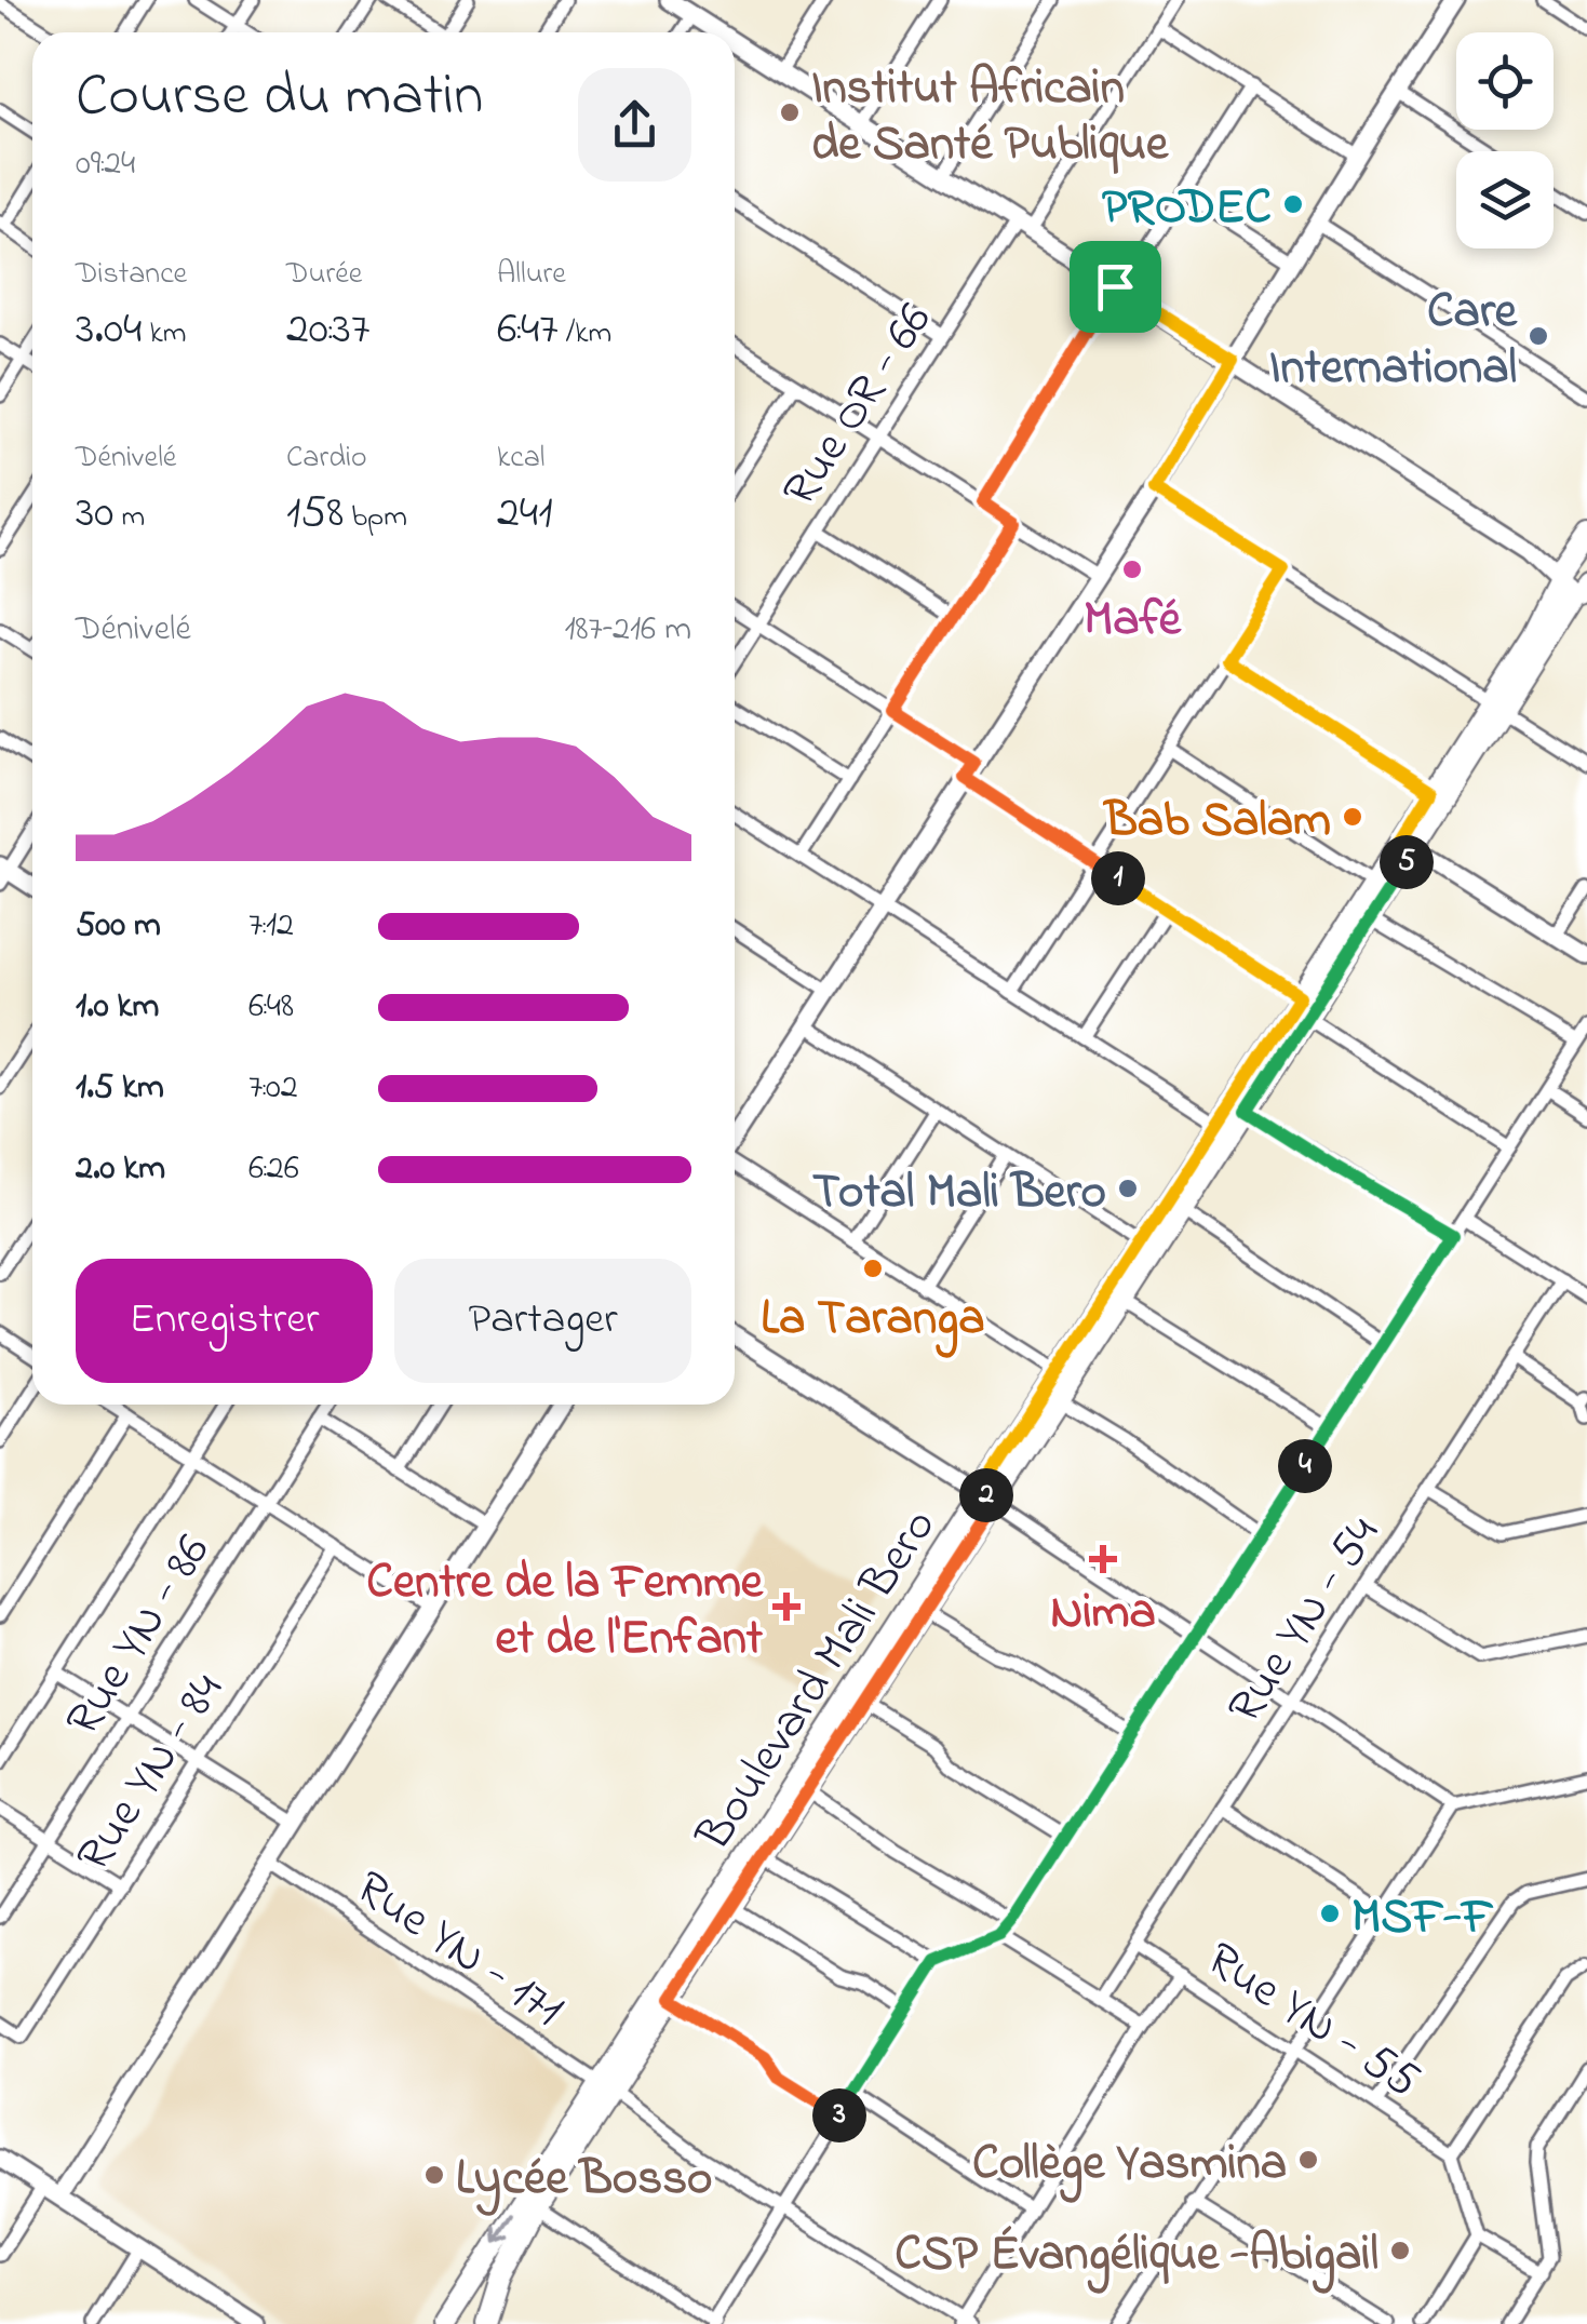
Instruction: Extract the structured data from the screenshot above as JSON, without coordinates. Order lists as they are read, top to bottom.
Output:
{
  "streets": {
    "main road": ["Boulevard Mali Bero"],
    "street": [
      "Rue OR - 66",
      "Rue YN - 54",
      "Rue YN - 86",
      "Rue YN - 84",
      "Rue YN - 171",
      "Rue YN - 55"
    ]
  },
  "crossings": [
    ["Rue YN - 54", "Rue YN - 55"],
    ["Boulevard Mali Bero", "Rue YN - 171"]
  ],
  "places": {
    "other": [
      "Institut Africain de Santé Publique",
      "PRODEC",
      "Care International",
      "Mafé",
      "Bab Salam",
      "Total Mali Bero",
      "La Taranga",
      "MSF-F",
      "Collège Yasmina",
      "Lycée Bosso",
      "CSP Évangélique -Abigail"
    ],
    "health": ["Nima", "Centre de la Femme et de l'Enfant"]
  },
  "page": {
    "heading": ["Course du matin", "09:24"],
    "stats": [
      ["Distance", "3.04 km"],
      ["Durée", "20:37"],
      ["Allure", "6:47 /km"],
      ["Dénivelé", "30 m"],
      ["Cardio", "158 bpm"],
      ["kcal", "241"]
    ],
    "chart": ["Dénivelé", "187–216 m"],
    "pins": [
      "5",
      "1",
      "4",
      "2",
      "3"
    ],
    "list": [
      {
        "name": "500 m",
        "note": "7:12"
      },
      {
        "name": "1.0 km",
        "note": "6:48"
      },
      {
        "name": "1.5 km",
        "note": "7:02"
      },
      {
        "name": "2.0 km",
        "note": "6:26"
      }
    ],
    "buttons": ["Enregistrer", "Partager"]
  }
}
